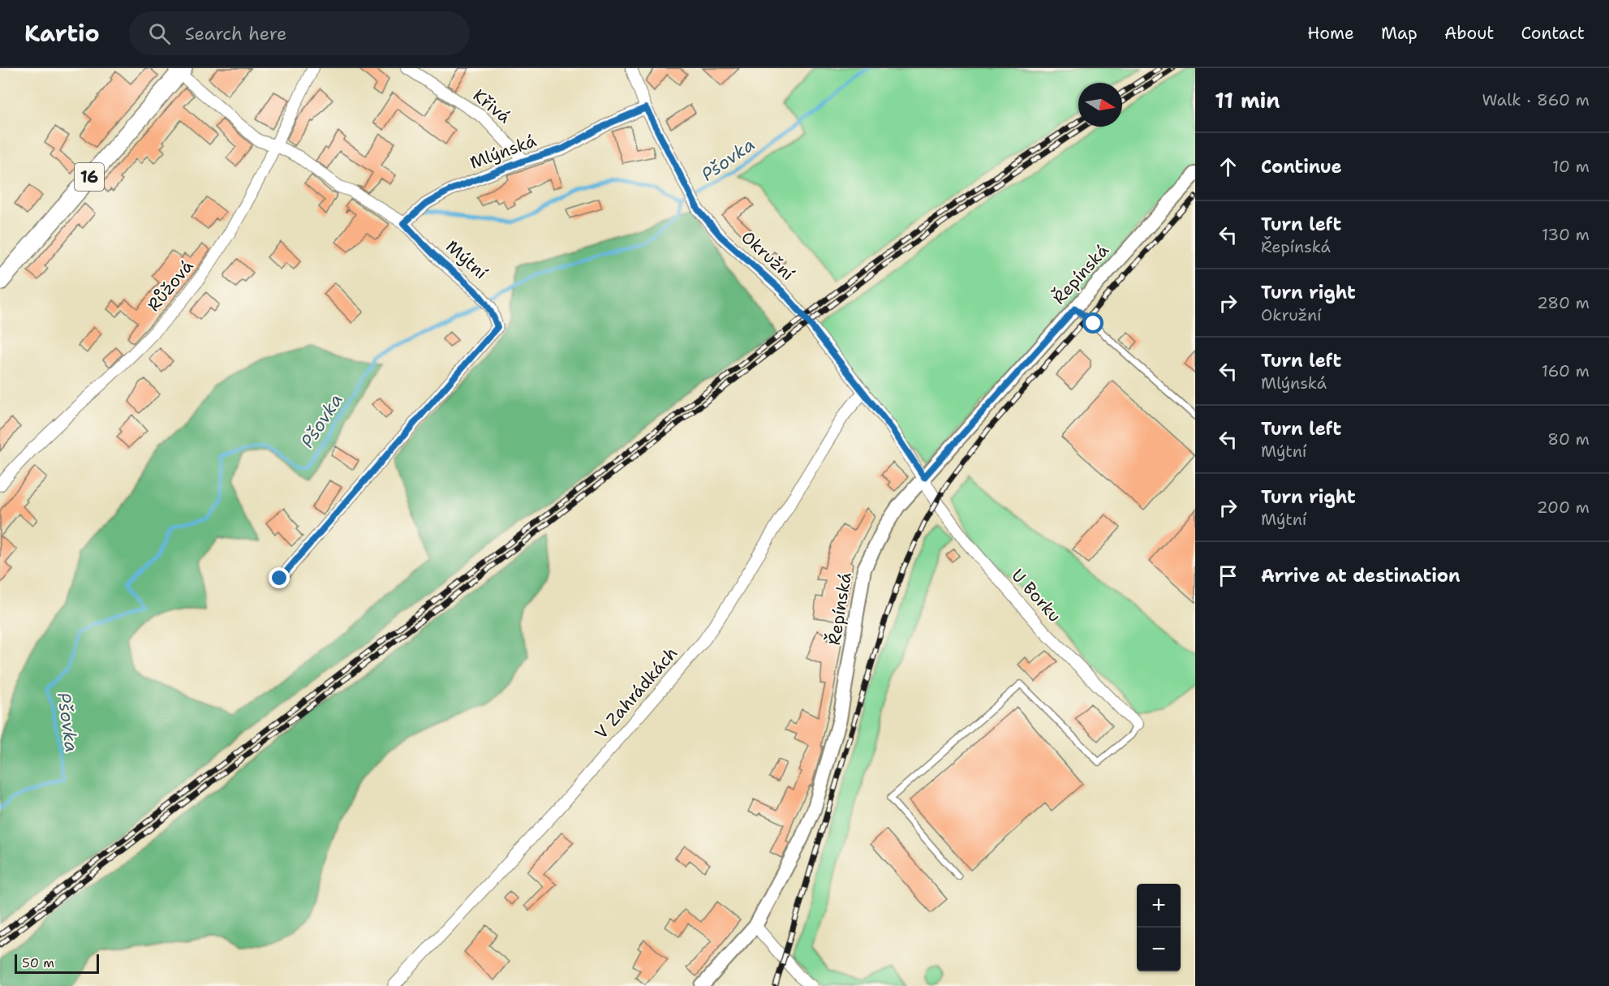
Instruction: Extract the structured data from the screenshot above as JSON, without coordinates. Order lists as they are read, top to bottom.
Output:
{
  "streets": {
    "main road": ["16"],
    "street": [
      "Křivá",
      "Mlýnská",
      "Okružní",
      "Mýtní",
      "Řepínská",
      "Růžová",
      "U Borku",
      "V Zahrádkách"
    ]
  },
  "crossings": [
    ["Křivá", "Mlýnská"],
    ["Mlýnská", "Okružní"],
    ["Mlýnská", "Mýtní"],
    ["16", "Mýtní"],
    ["Okružní", "Řepínská"],
    ["Okružní", "U Borku"],
    ["Okružní", "V Zahrádkách"],
    ["Mýtní", "Růžová"],
    ["Řepínská", "U Borku"]
  ],
  "water": ["Pšovka"],
  "scale_bar": "50 m",
  "north": "right",
  "page": {
    "header": "Kartio",
    "search": "Search here",
    "nav": [
      "Home",
      "Map",
      "About",
      "Contact"
    ],
    "heading": ["11 min", "Walk · 860 m"],
    "list": [
      ["Continue", "10 m"],
      ["Turn left", "Řepínská", "130 m"],
      ["Turn right", "Okružní", "280 m"],
      ["Turn left", "Mlýnská", "160 m"],
      ["Turn left", "Mýtní", "80 m"],
      ["Turn right", "Mýtní", "200 m"],
      "Arrive at destination"
    ],
    "map_buttons": ["+", "−"],
    "scale": "50 m"
  }
}
